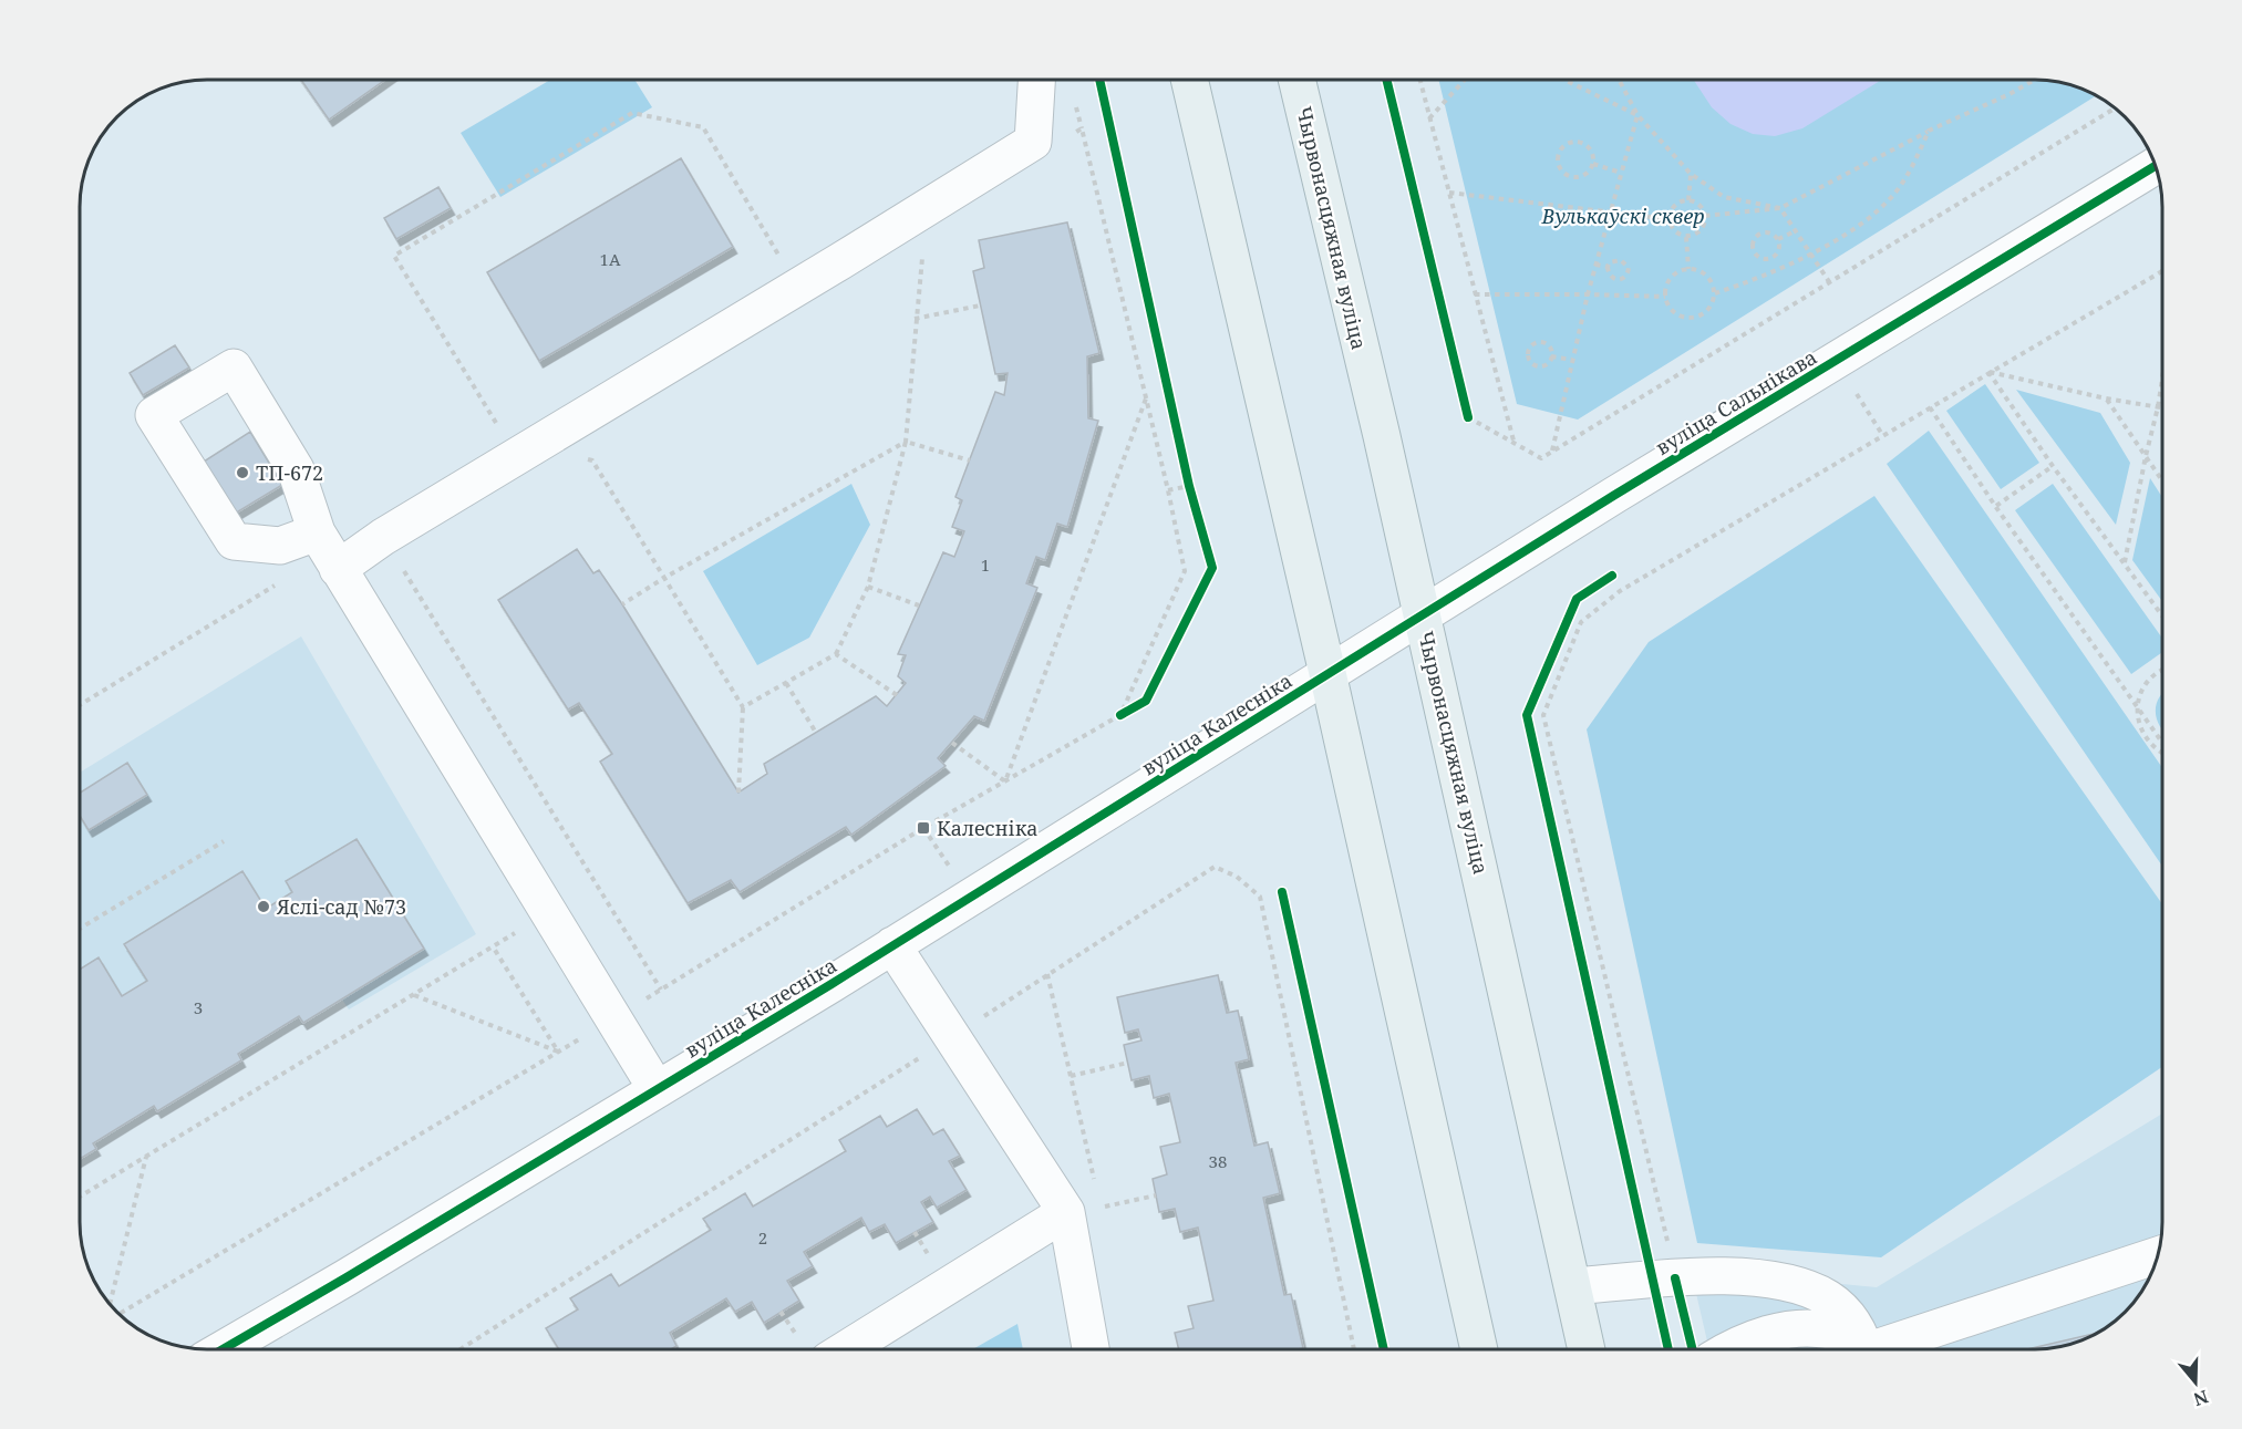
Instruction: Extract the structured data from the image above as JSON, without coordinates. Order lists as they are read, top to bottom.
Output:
{
  "streets": {
    "main road": ["Чырвонасцяжная вуліца"],
    "street": ["вуліца Сальнікава", "вуліца Калесніка"]
  },
  "crossings": [
    ["Чырвонасцяжная вуліца", "вуліца Сальнікава"],
    ["вуліца Сальнікава", "вуліца Калесніка"]
  ],
  "parks": ["Вулькаўскі сквер"],
  "places": {
    "other": ["ТП-672", "Яслі-сад №73"],
    "transit": ["Калесніка"]
  },
  "house_numbers": [
    "1А",
    "1",
    "3",
    "38",
    "2"
  ],
  "north": "bottom"
}
